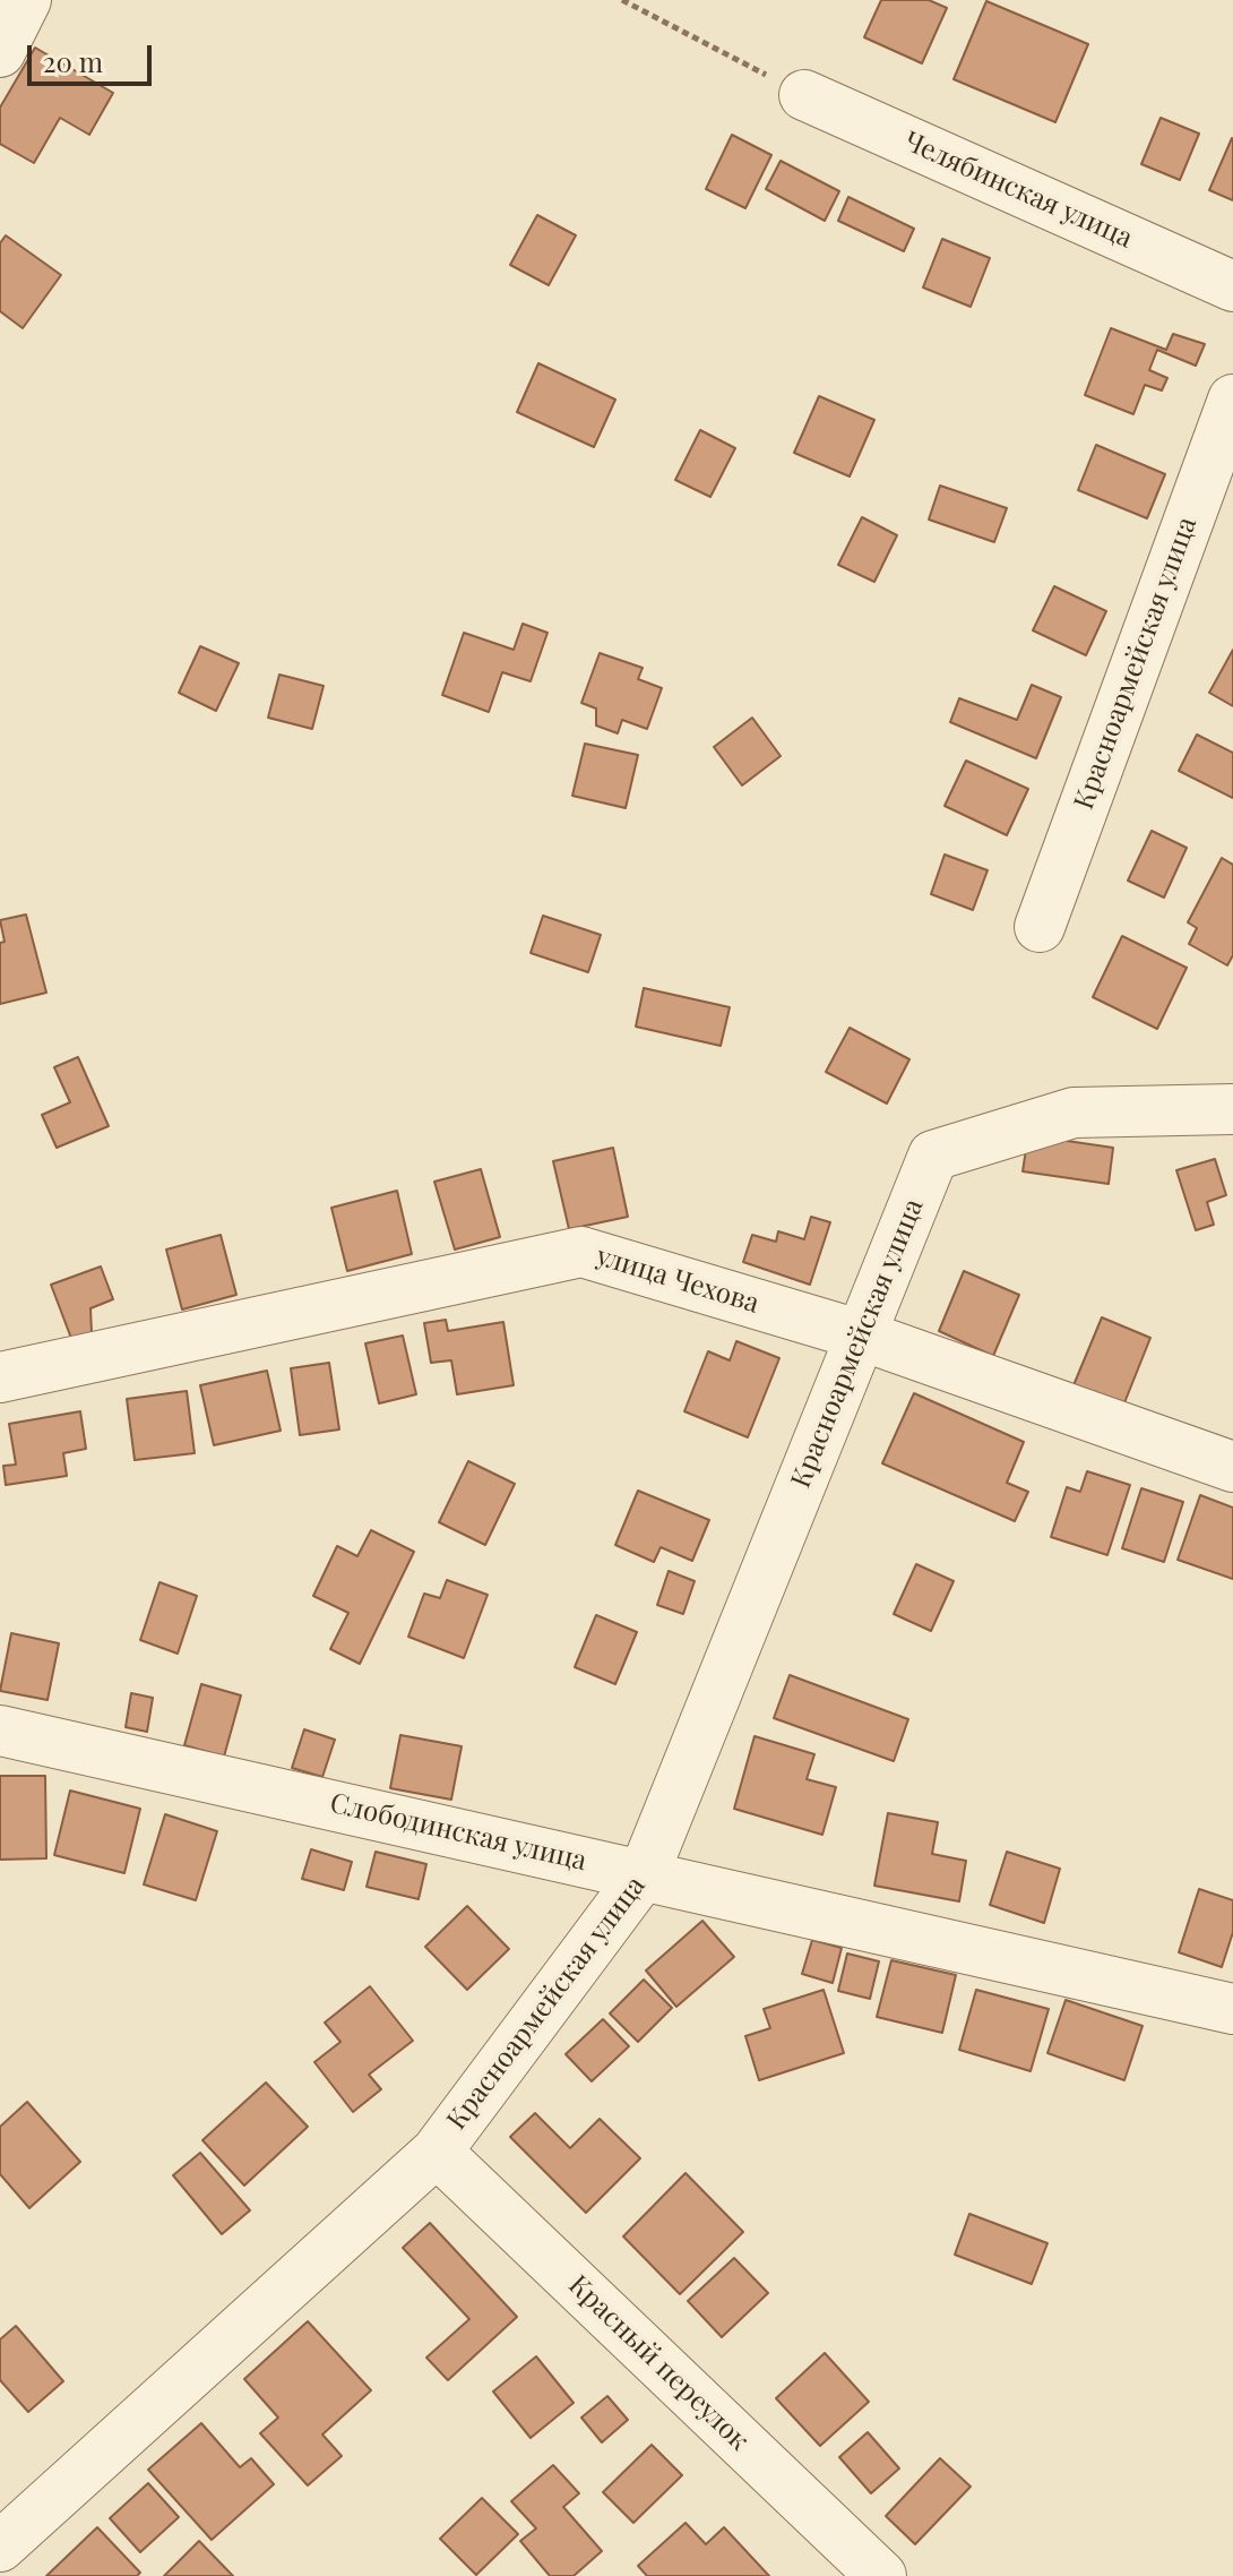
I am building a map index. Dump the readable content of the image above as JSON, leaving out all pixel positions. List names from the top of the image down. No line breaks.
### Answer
{"streets":{"street":["Челябинская улица","Красноармейская улица","улица Чехова","Слободинская улица","Красный переулок"]},"crossings":[["Красноармейская улица","улица Чехова"],["Красноармейская улица","Слободинская улица"],["Красноармейская улица","Красный переулок"]],"scale_bar":"20 m"}
